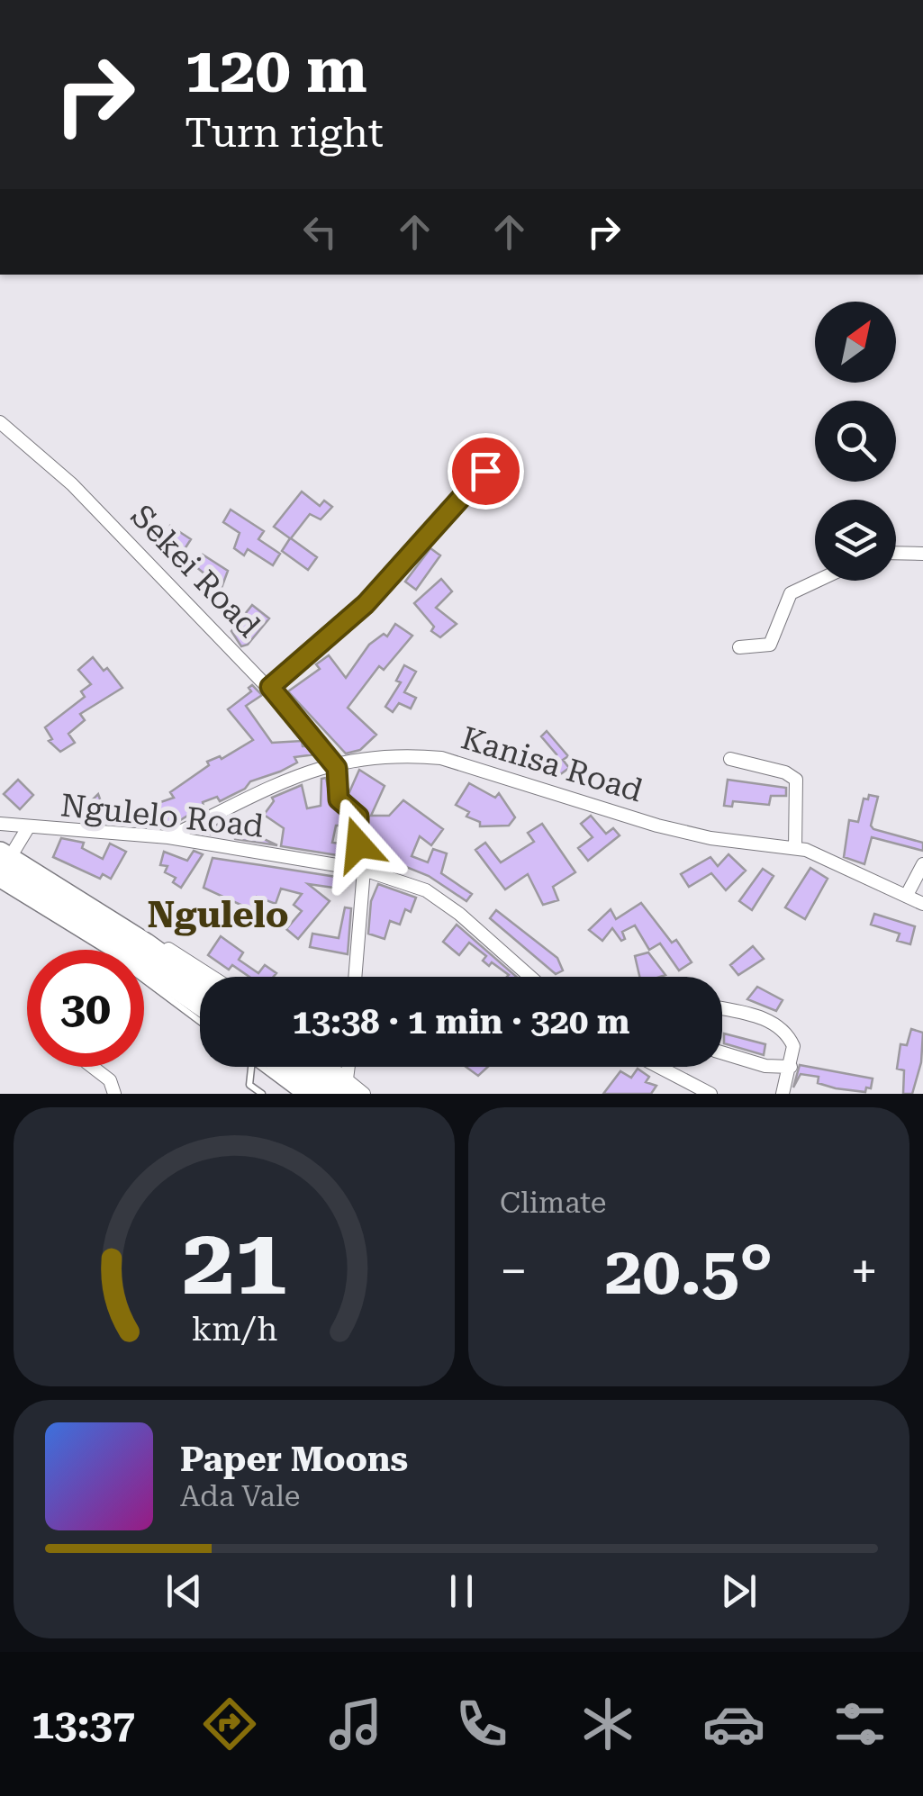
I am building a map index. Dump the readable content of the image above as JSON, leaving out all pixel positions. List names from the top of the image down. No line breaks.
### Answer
{"streets":{"street":["Sekei Road","Kanisa Road","Ngulelo Road"]},"crossings":[["Sekei Road","Kanisa Road"],["Sekei Road","Ngulelo Road"],["Kanisa Road","Ngulelo Road"]],"districts":["Ngulelo"],"north":"top right","page":{"turn":["120 m","Turn right"],"limit":"30","trip":"13:38 · 1 min · 320 m","tile":"Climate","heat":["−","20.5°","+"],"song":["Paper Moons","Ada Vale"],"tabs":"13:37","gauge":["21","km/h"]}}
